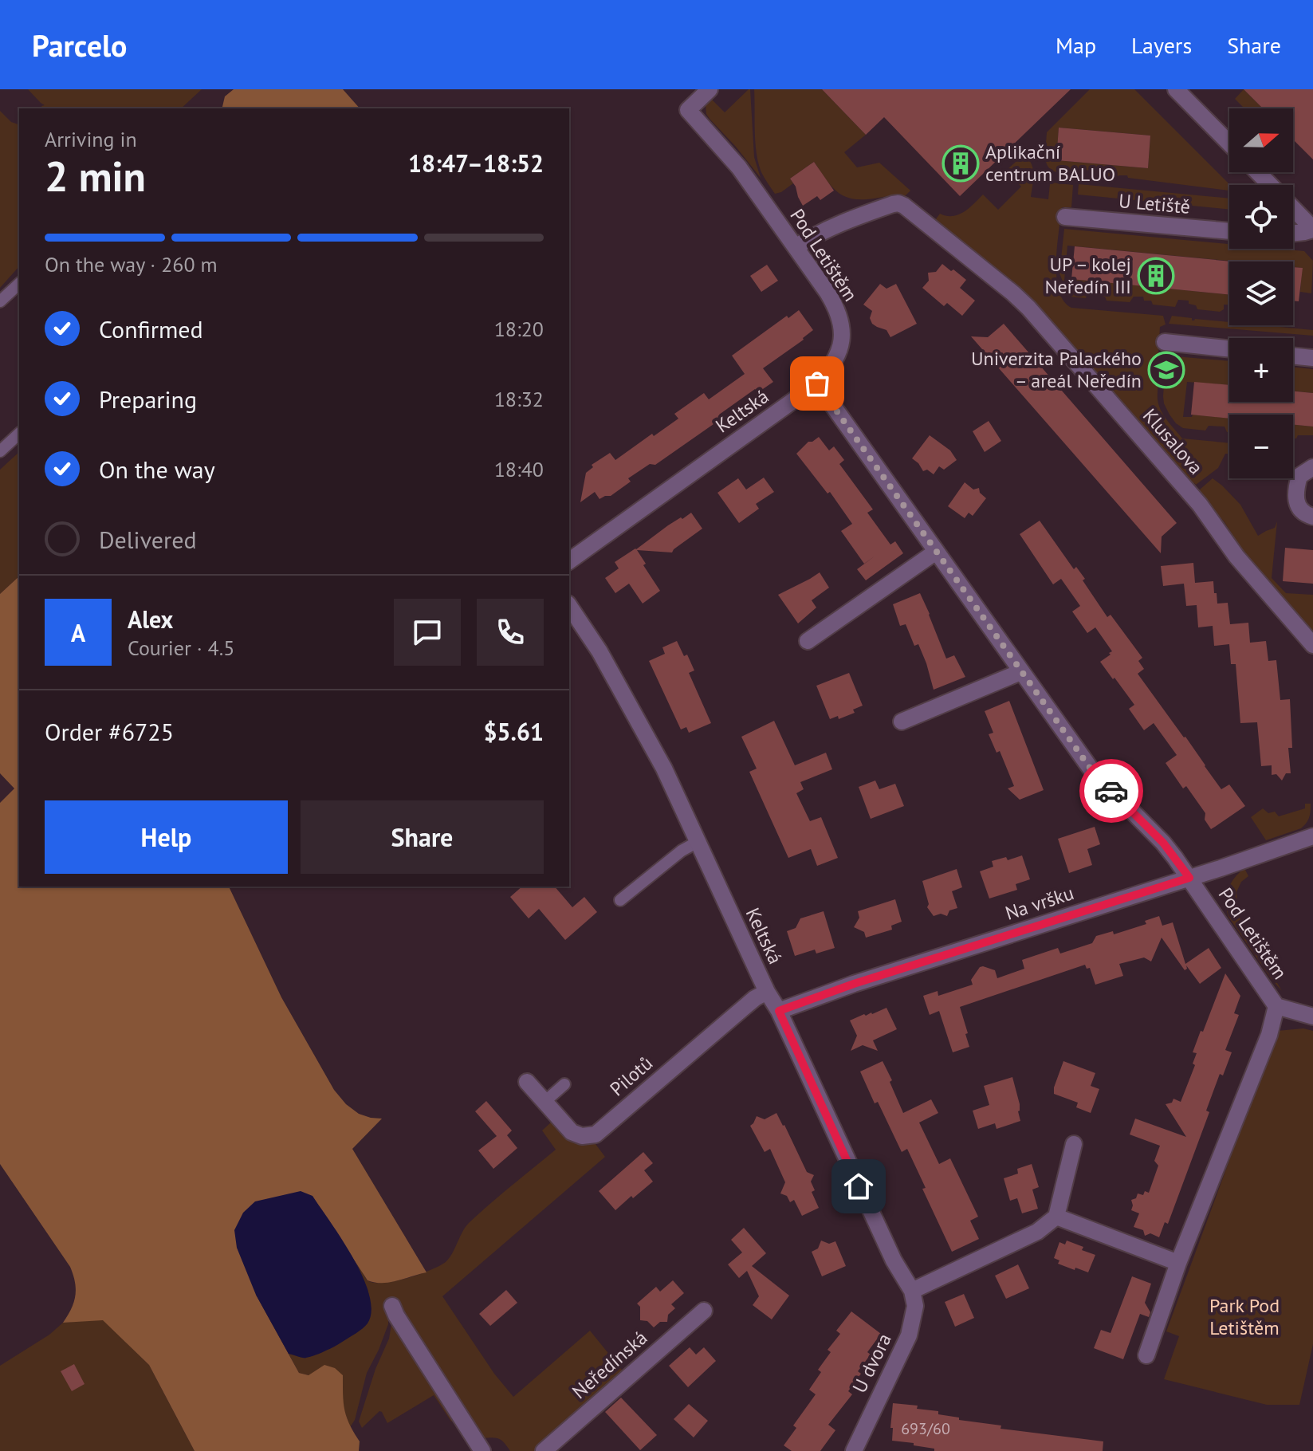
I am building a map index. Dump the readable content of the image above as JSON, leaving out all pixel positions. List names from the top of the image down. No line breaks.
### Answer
{"streets":{"street":["U Letiště","Pod Letištěm","Keltská","Klusalova","Na vršku","Pilotů","U dvora","Neředínská"]},"crossings":[["Pod Letištěm","Keltská"],["Pod Letištěm","Klusalova"],["Pod Letištěm","Na vršku"],["Keltská","Na vršku"],["Keltská","Pilotů"],["Keltská","U dvora"]],"parks":["Park Pod Letištěm"],"places":{"building":["Aplikační centrum BALUO","UP – kolej Neředín III"],"school or university":["Univerzita Palackého – areál Neředín"]},"house_numbers":["693/60"],"north":"right","page":{"header":"Parcelo","nav":["Map","Layers","Share"],"map_buttons":["+","−"],"heading":["2 min","Arriving in","18:47–18:52"],"panel":["Alex","Courier · 4.5","Order #6725","$5.61"],"bar":"On the way · 260 m","list":[["Confirmed","18:20"],["Preparing","18:32"],["On the way","18:40"],"Delivered"],"round":"A","buttons":["Help","Share"]}}
